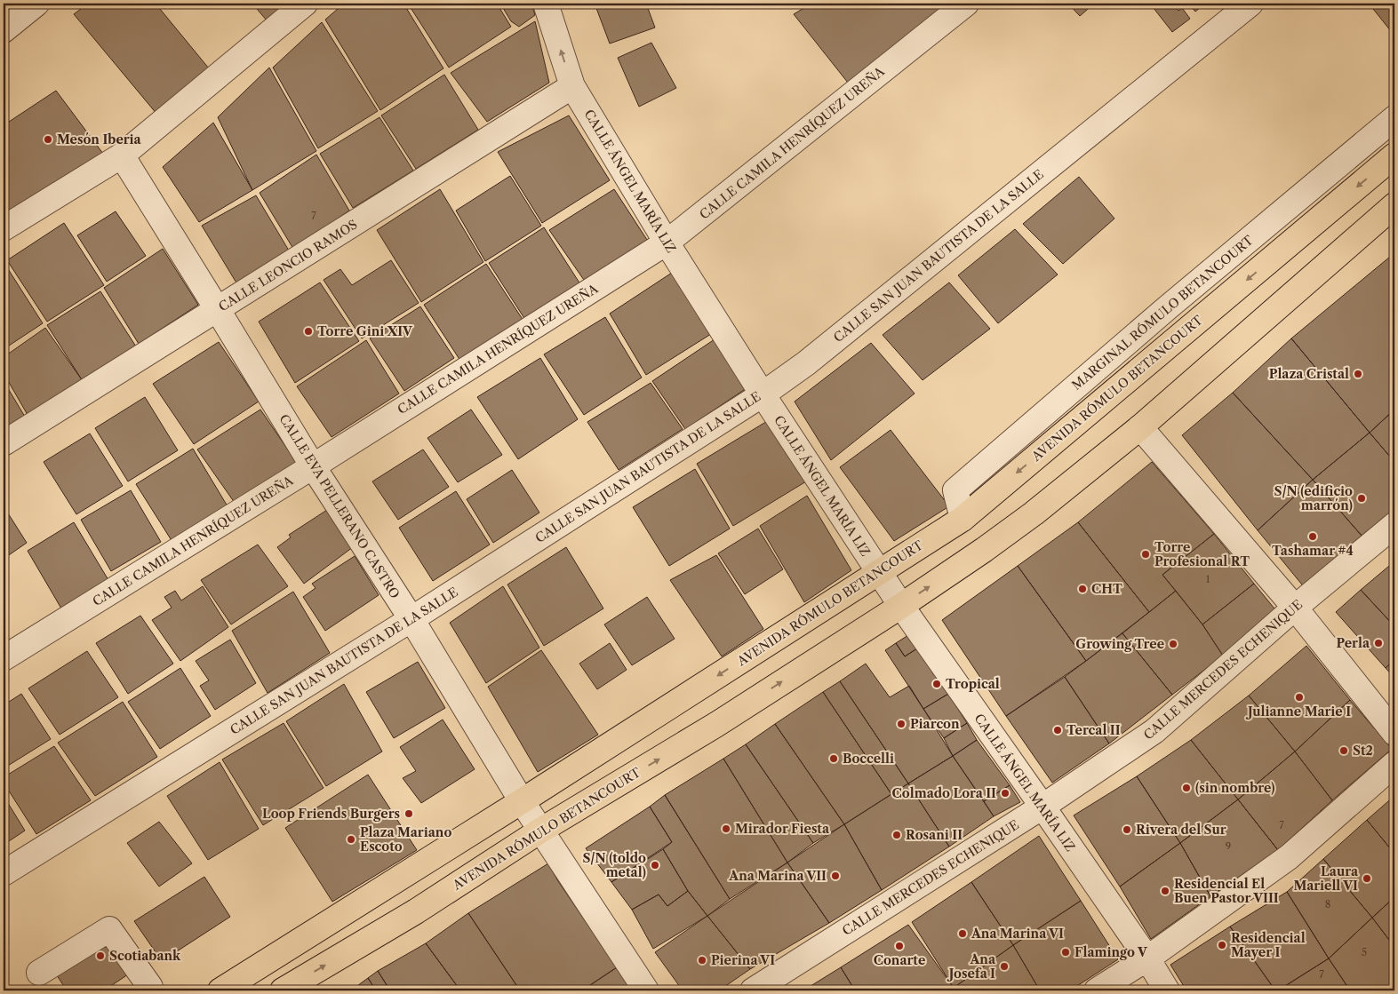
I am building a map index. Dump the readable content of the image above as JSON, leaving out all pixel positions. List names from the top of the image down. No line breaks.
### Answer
{"streets":{"main road":["AVENIDA RÓMULO BETANCOURT"],"street":["CALLE CAMILA HENRÍQUEZ UREÑA","CALLE ÁNGEL MARÍA LIZ","CALLE SAN JUAN BAUTISTA DE LA SALLE","CALLE LEONCIO RAMOS","MARGINAL RÓMULO BETANCOURT","CALLE EVA PELLERANO CASTRO","CALLE MERCEDES ECHENIQUE"]},"crossings":[["CALLE CAMILA HENRÍQUEZ UREÑA","CALLE ÁNGEL MARÍA LIZ"],["CALLE CAMILA HENRÍQUEZ UREÑA","CALLE EVA PELLERANO CASTRO"],["CALLE ÁNGEL MARÍA LIZ","CALLE SAN JUAN BAUTISTA DE LA SALLE"],["CALLE ÁNGEL MARÍA LIZ","CALLE LEONCIO RAMOS"],["CALLE ÁNGEL MARÍA LIZ","AVENIDA RÓMULO BETANCOURT"],["CALLE ÁNGEL MARÍA LIZ","CALLE MERCEDES ECHENIQUE"],["CALLE SAN JUAN BAUTISTA DE LA SALLE","CALLE EVA PELLERANO CASTRO"],["CALLE LEONCIO RAMOS","CALLE EVA PELLERANO CASTRO"],["MARGINAL RÓMULO BETANCOURT","AVENIDA RÓMULO BETANCOURT"],["AVENIDA RÓMULO BETANCOURT","CALLE EVA PELLERANO CASTRO"]],"places":["Mesón Iberia","Torre Gini XIV","Plaza Cristal","S/N (edificio marrón)","Tashamar #4","Torre Profesional RT","CHT","Perla","Growing Tree","Tropical","Julianne Marie I","Piarcon","Tercal II","St2","Boccelli","(sin nombre)","Colmado Lora II","Loop Friends Burgers","Mirador Fiesta","Rivera del Sur","Rosani II","Plaza Mariano Escoto","S/N (toldo metal)","Ana Marina VII","Laura Mariell VI","Residencial El Buen Pastor VIII","Ana Marina VI","Residencial Mayer I","Conarte","Flamingo V","Scotiabank","Pierina VI","Ana Josefa I"],"house_numbers":["7","1","7","9","8","5","7"]}
